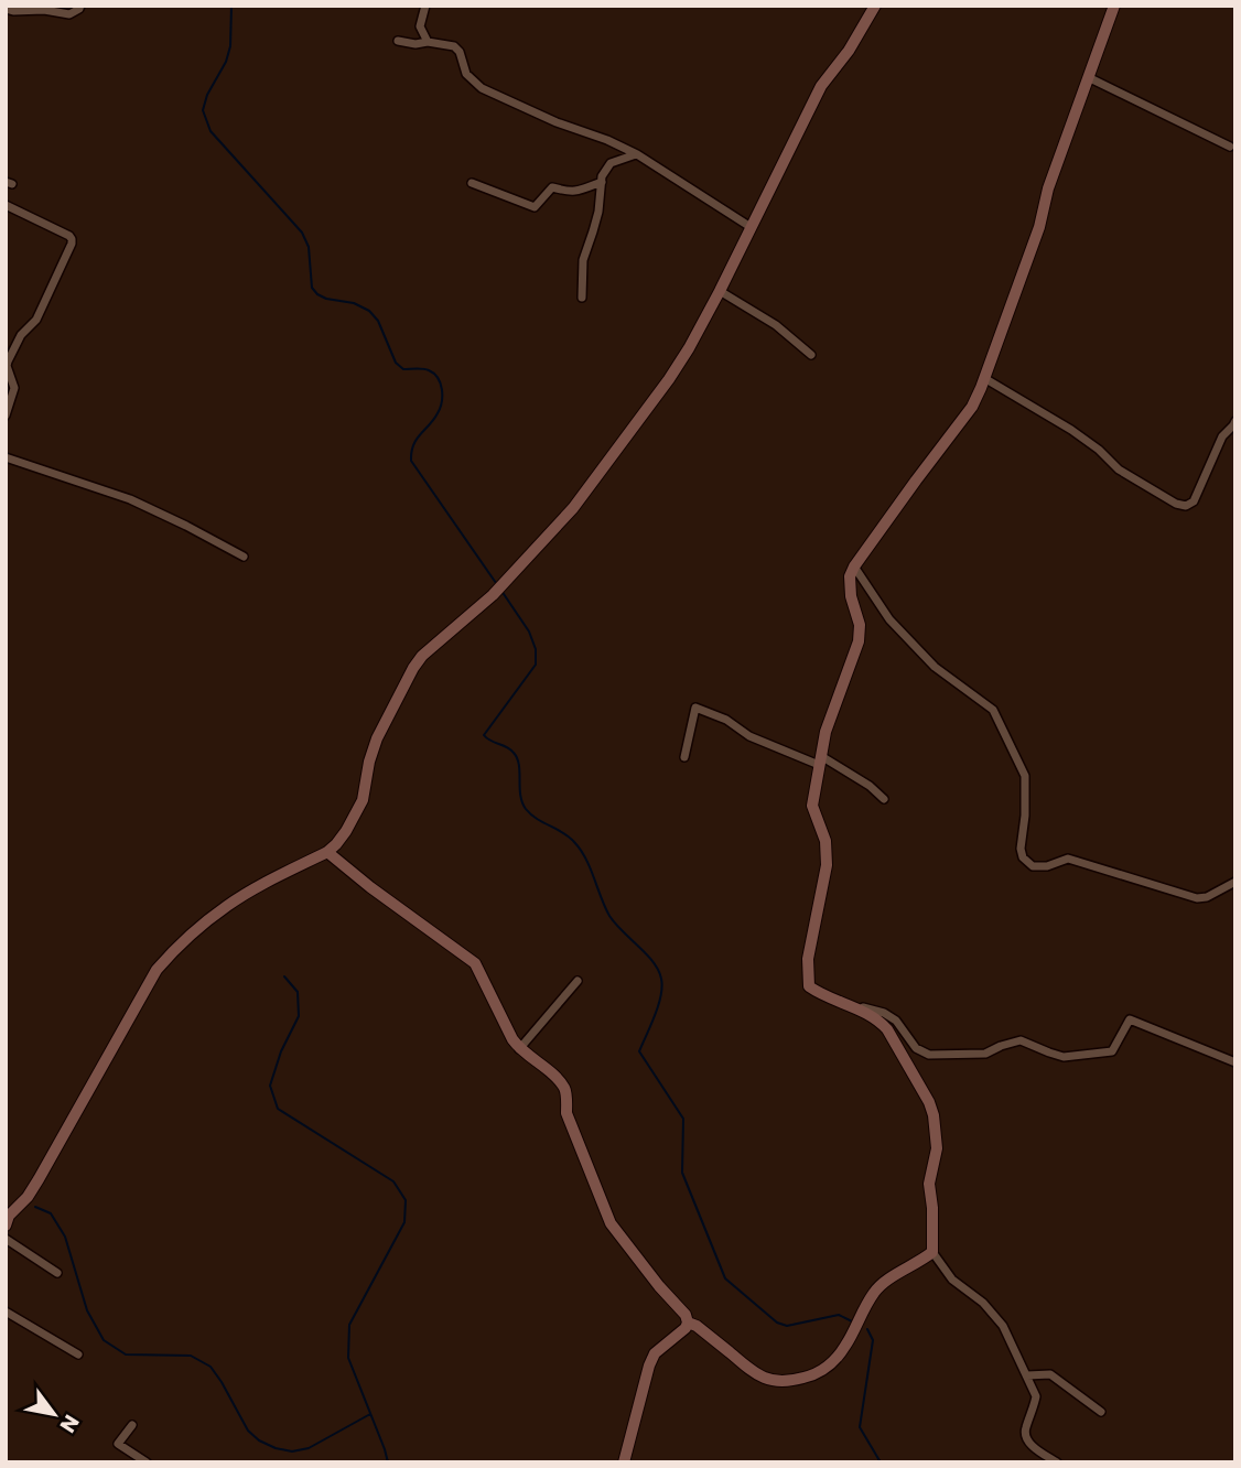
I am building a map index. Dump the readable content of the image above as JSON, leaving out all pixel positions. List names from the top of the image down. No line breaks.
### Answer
{"north":"bottom right"}
